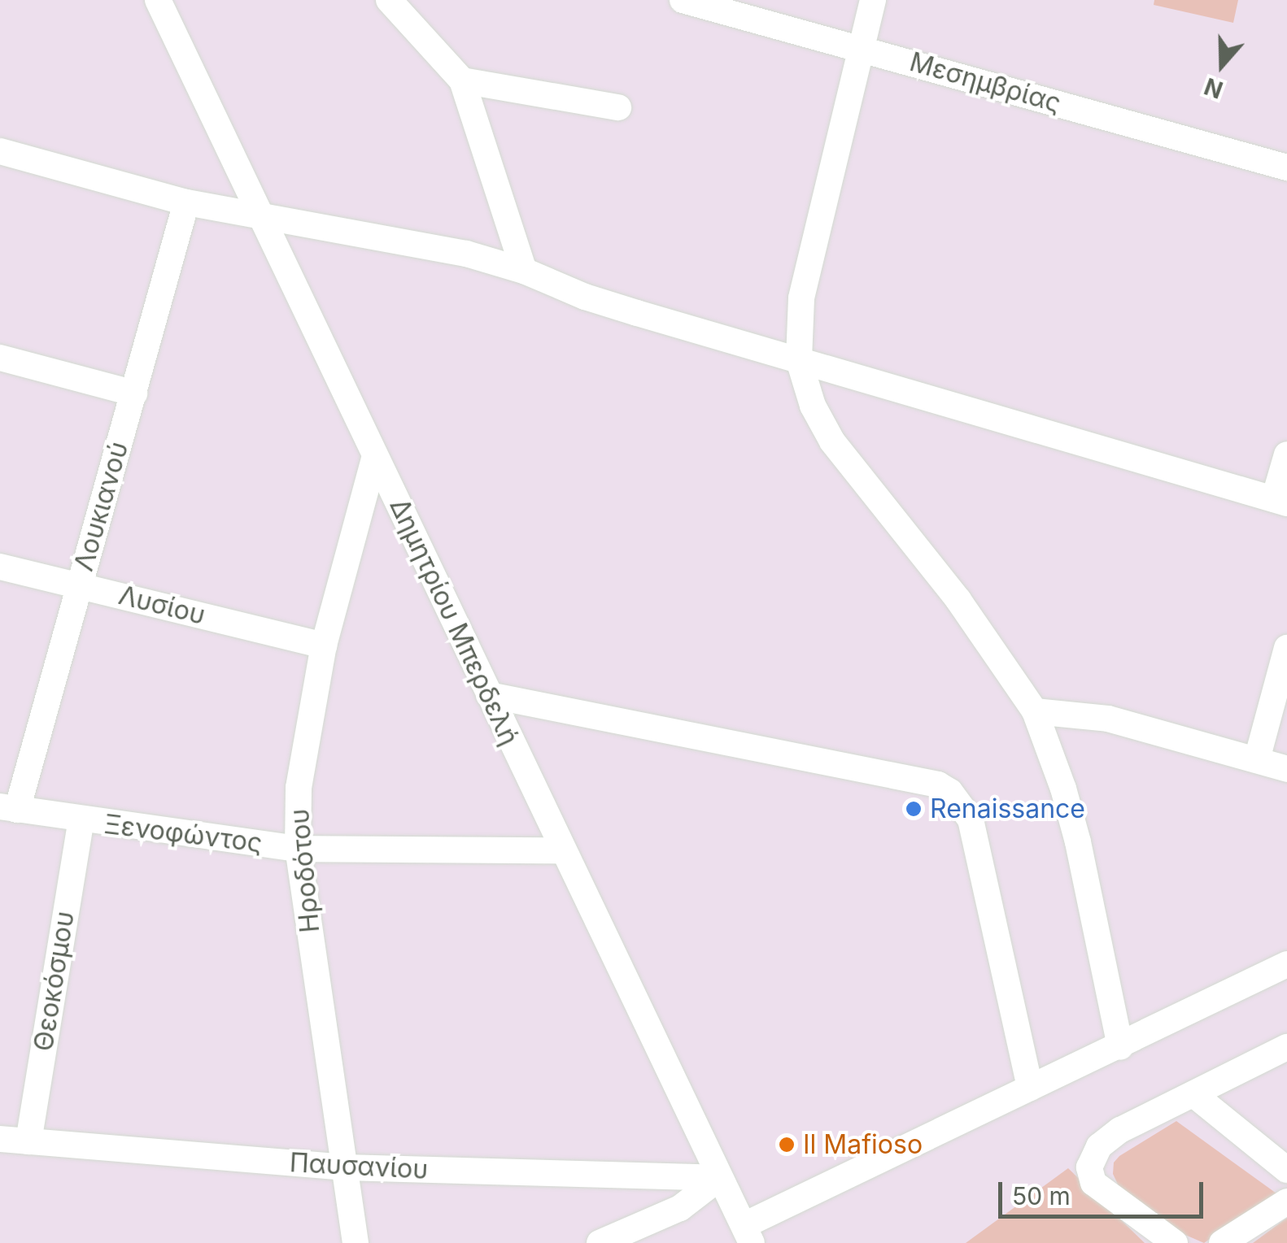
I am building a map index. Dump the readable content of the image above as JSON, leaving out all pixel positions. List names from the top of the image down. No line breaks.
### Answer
{"streets":{"street":["Μεσημβρίας","Λουκιανού","Λυσίου","Δημητρίου Μπερδελή","Ξενοφώντος","Ηροδότου","Θεοκόσμου","Παυσανίου"]},"crossings":[["Λουκιανού","Λυσίου"],["Λουκιανού","Ξενοφώντος"],["Λυσίου","Ηροδότου"],["Δημητρίου Μπερδελή","Ξενοφώντος"],["Δημητρίου Μπερδελή","Ηροδότου"],["Δημητρίου Μπερδελή","Παυσανίου"],["Ξενοφώντος","Ηροδότου"],["Ξενοφώντος","Θεοκόσμου"],["Ηροδότου","Παυσανίου"],["Θεοκόσμου","Παυσανίου"]],"places":["Renaissance","Il Mafioso"],"scale_bar":"50 m","north":"bottom"}
